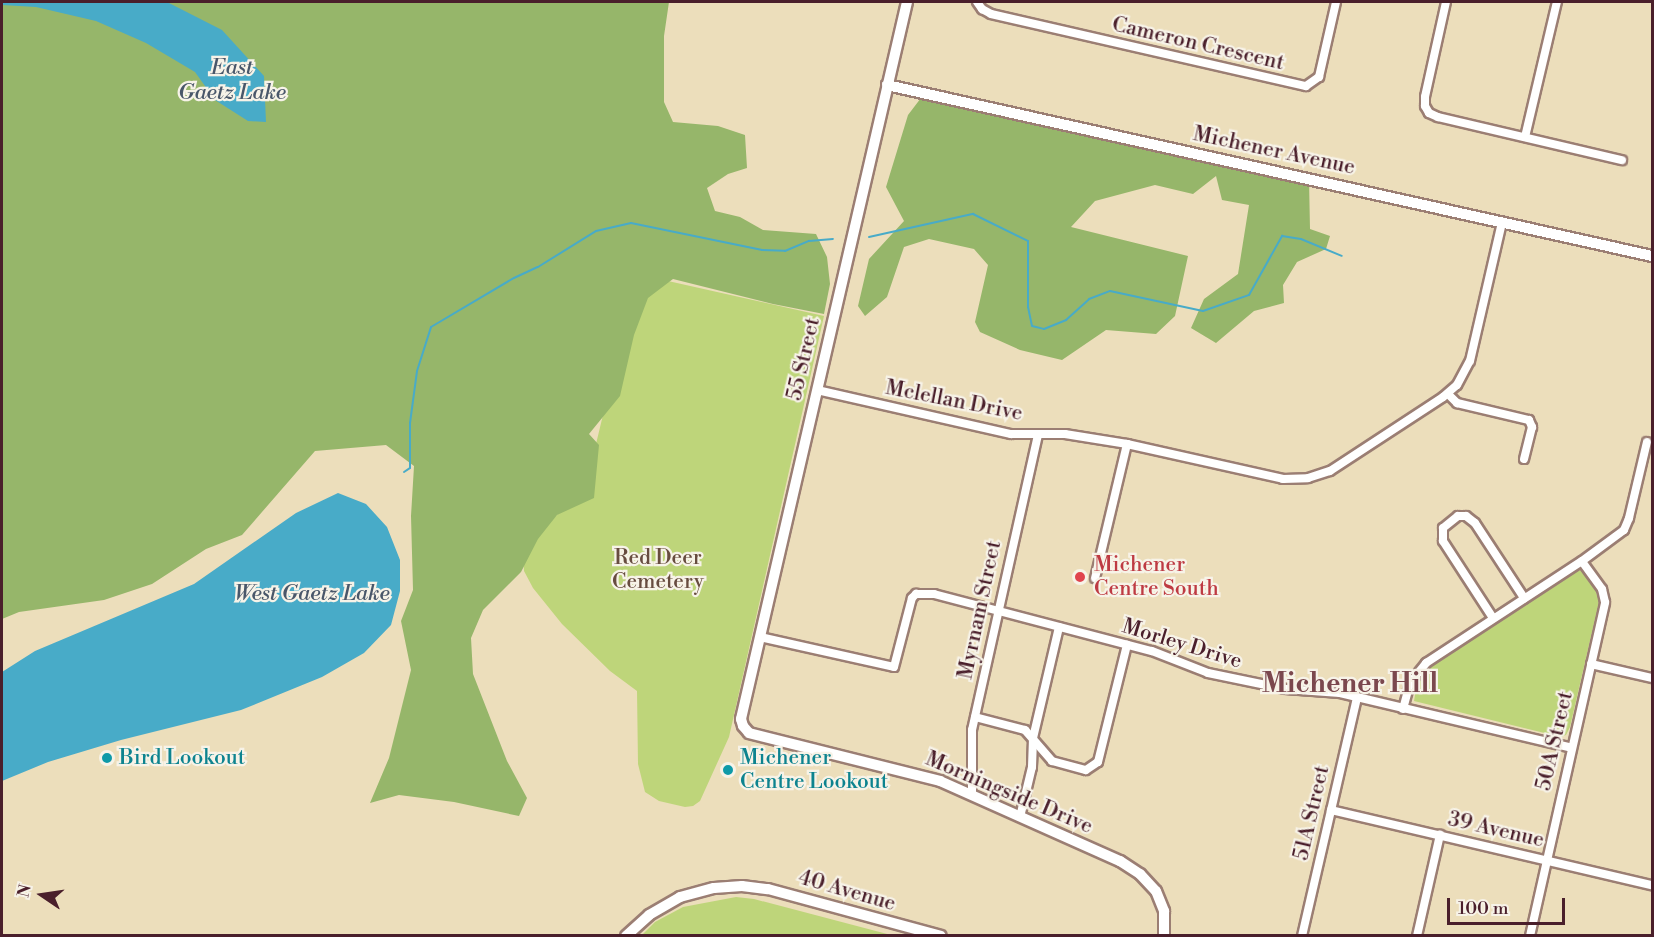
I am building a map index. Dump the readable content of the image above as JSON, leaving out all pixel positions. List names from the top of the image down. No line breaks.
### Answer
{"streets":{"street":["Cameron Crescent","Michener Avenue","55 Street","Mclellan Drive","Myrnam Street","Morley Drive","50A Street","Morningside Drive","51A Street","39 Avenue","40 Avenue"]},"crossings":[["Michener Avenue","55 Street"],["55 Street","Mclellan Drive"],["55 Street","Morley Drive"],["55 Street","Morningside Drive"],["Mclellan Drive","Myrnam Street"],["Myrnam Street","Morley Drive"],["Myrnam Street","Morningside Drive"],["Morley Drive","50A Street"],["Morley Drive","51A Street"],["50A Street","39 Avenue"],["51A Street","39 Avenue"]],"districts":["Michener Hill"],"water":["East Gaetz Lake","West Gaetz Lake"],"parks":["Red Deer Cemetery"],"places":["Michener Centre South","Bird Lookout","Michener Centre Lookout"],"scale_bar":"100 m","north":"left"}
